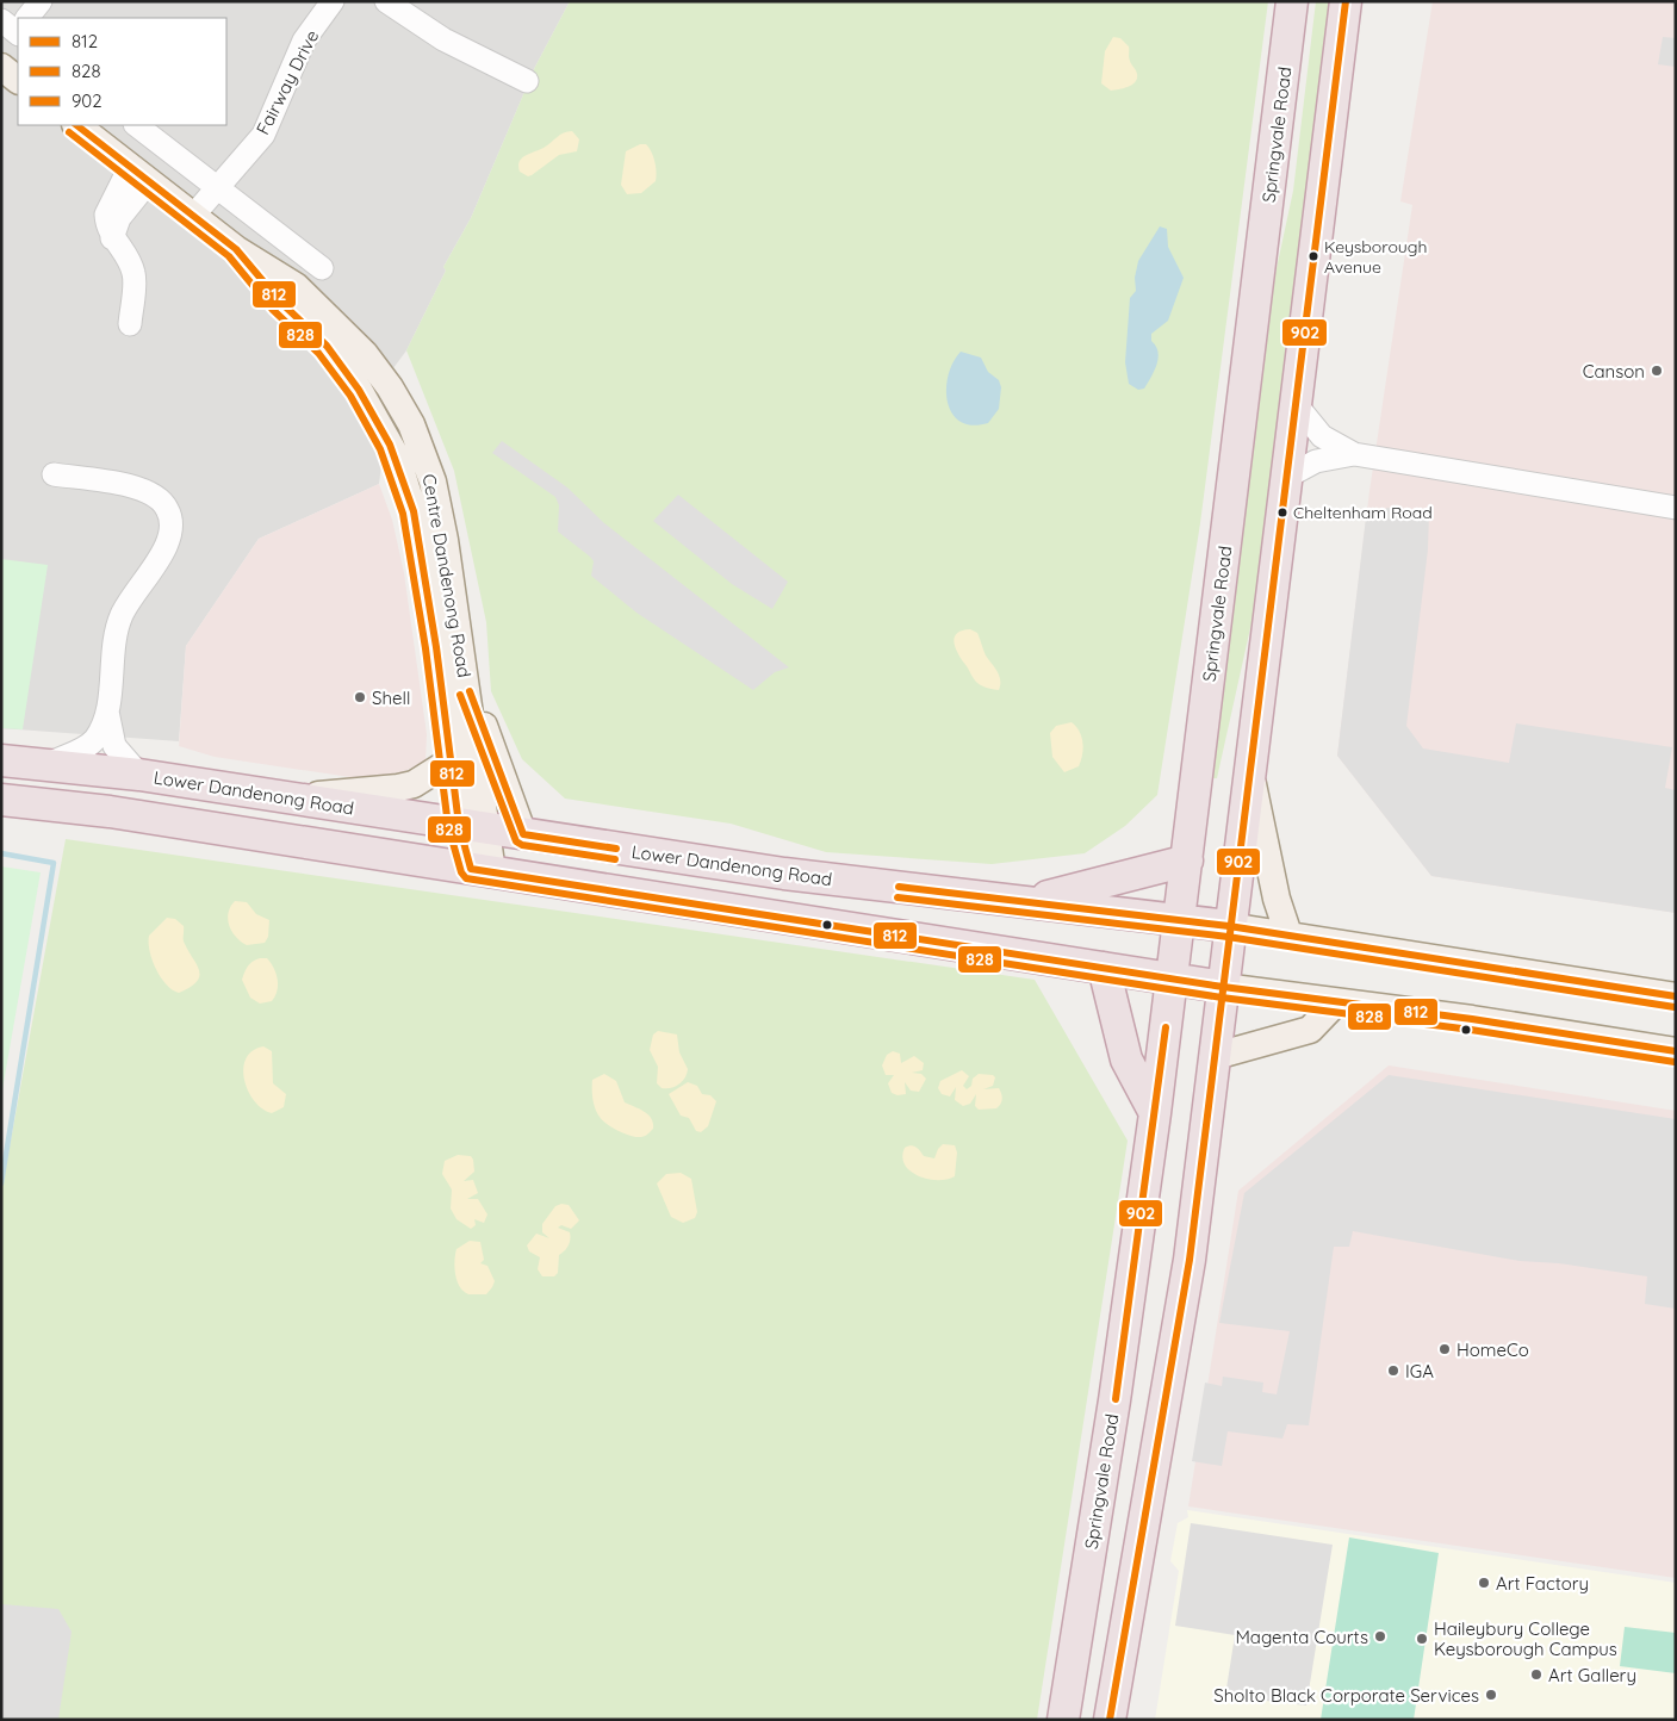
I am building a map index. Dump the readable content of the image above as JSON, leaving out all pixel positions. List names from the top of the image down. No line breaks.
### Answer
{"streets":{"highway":["Springvale Road","Lower Dandenong Road"],"main road":["Centre Dandenong Road"],"street":["Fairway Drive"]},"crossings":[["Fairway Drive","Centre Dandenong Road"],["Springvale Road","Lower Dandenong Road"],["Centre Dandenong Road","Lower Dandenong Road"]],"places":["Keysborough Avenue","Canson","Cheltenham Road","Shell","HomeCo","IGA","Art Factory","Magenta Courts","Haileybury College Keysborough Campus","Art Gallery","Sholto Black Corporate Services"],"lines":["transit line 902","transit line 812","transit line 828"],"legend":["812","828","902"]}
